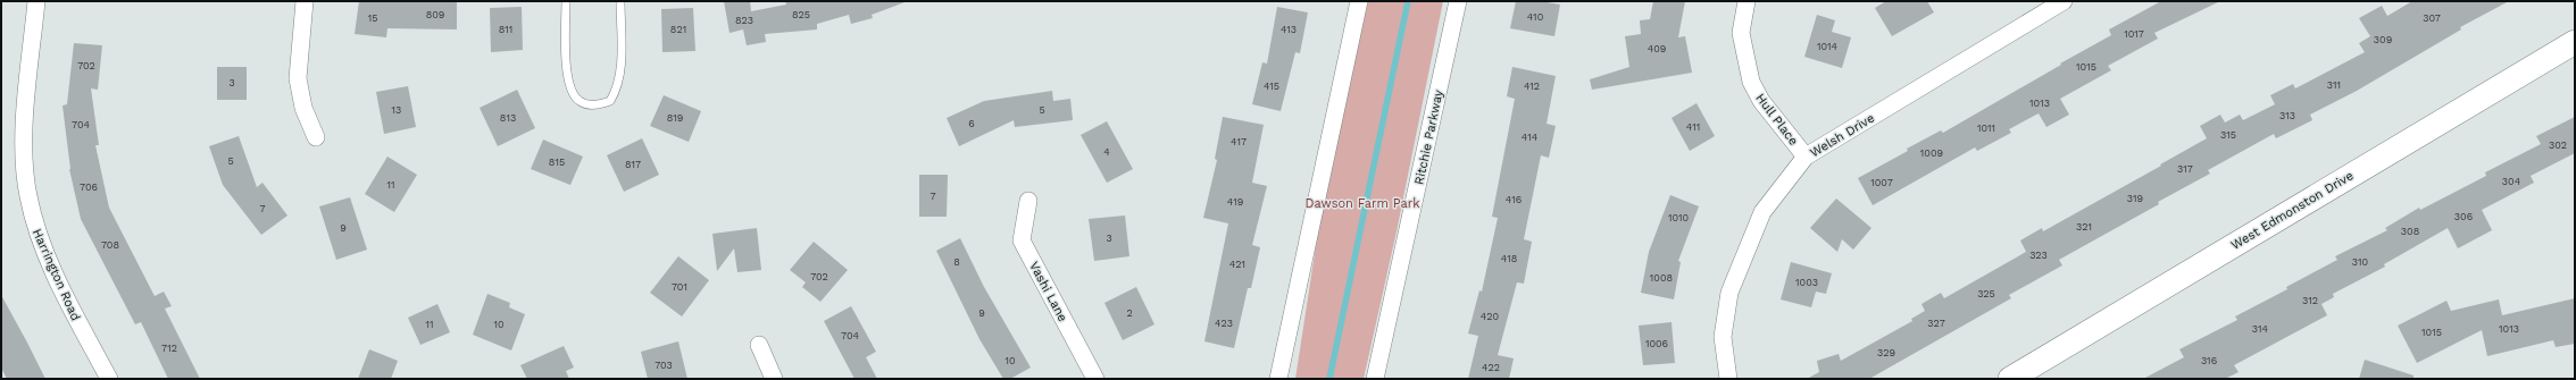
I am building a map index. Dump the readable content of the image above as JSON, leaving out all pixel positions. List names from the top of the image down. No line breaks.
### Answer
{"streets":{"street":["Hull Place","Welsh Drive","Ritchie Parkway","West Edmonston Drive","Harrington Road","Vashi Lane"]},"crossings":[["Hull Place","Welsh Drive"]],"parks":["Dawson Farm Park"],"house_numbers":["809","825","410","15","307","823","811","821","413","1017","309","1014","409","702","1015","3","311","415","412","1013","13","5","313","813","819","6","704","411","1011","315","414","417","302","4","1009","5","815","817","317","304","1007","11","706","7","319","416","419","7","306","1010","321","9","308","3","708","323","418","8","310","421","702","1008","1003","701","325","312","9","2","420","423","327","11","10","314","1013","1015","704","1006","712","329","10","316","703","422"]}
